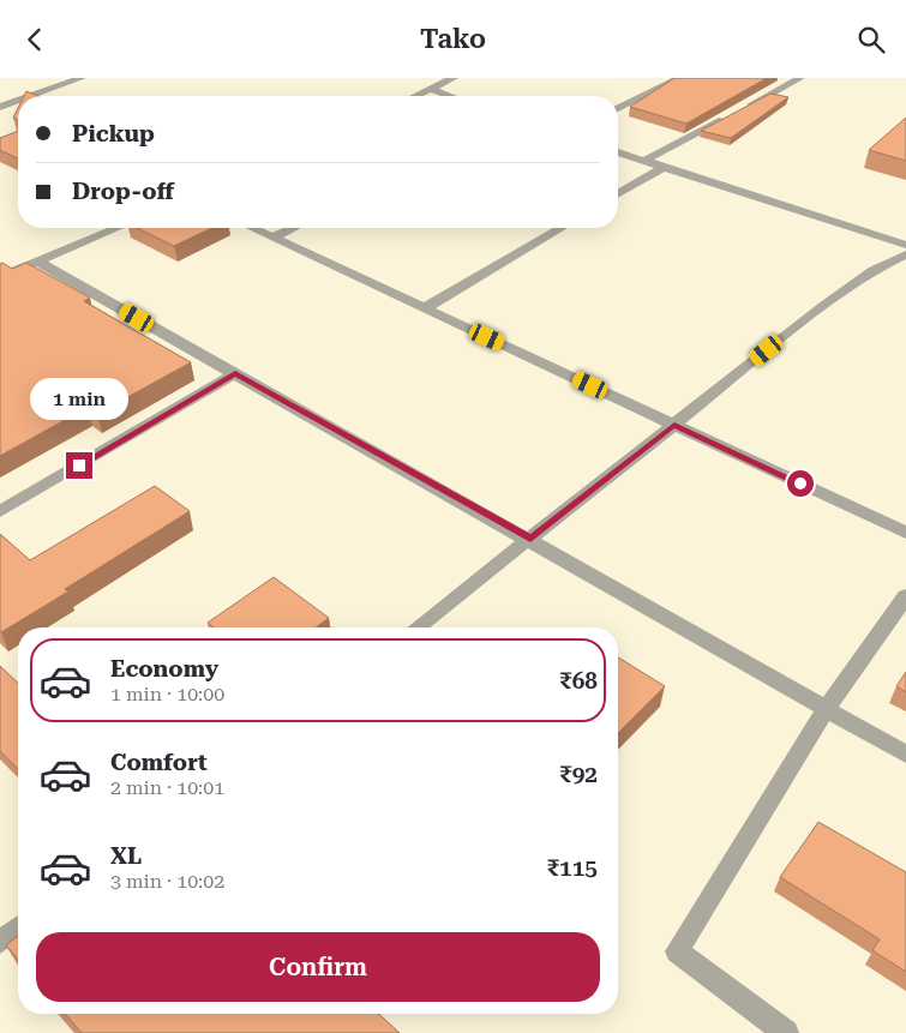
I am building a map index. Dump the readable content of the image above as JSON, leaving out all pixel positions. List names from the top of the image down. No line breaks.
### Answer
{"page":{"header":"Tako","banner":["Pickup","Drop-off"],"bubble":"1 min","list":[{"name":"Economy","note":"1 min · 10:00","value":"₹68"},{"name":"Comfort","note":"2 min · 10:01","value":"₹92"},{"name":"XL","note":"3 min · 10:02","value":"₹115"}],"buttons":"Confirm"}}
